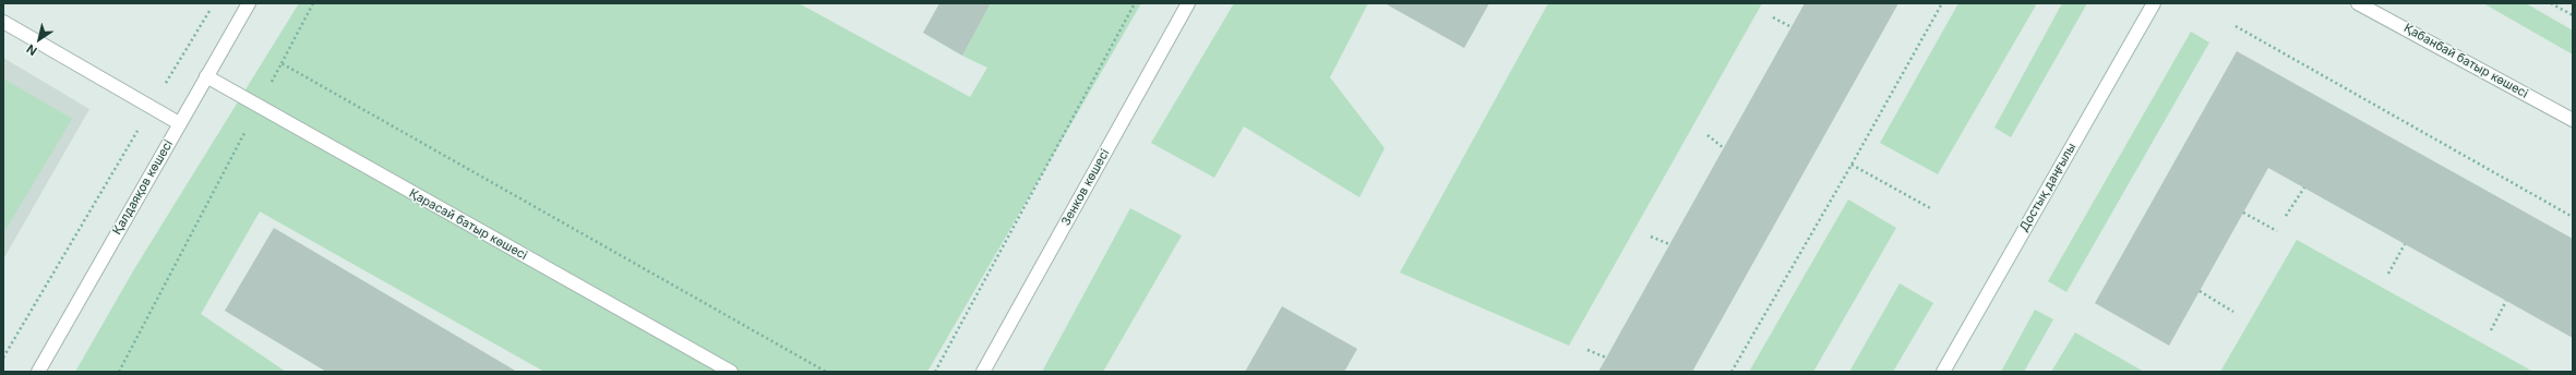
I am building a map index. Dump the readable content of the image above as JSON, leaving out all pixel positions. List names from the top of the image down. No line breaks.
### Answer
{"streets":{"street":["Қабанбай батыр көшесі","Қалдаяқов көшесі","Зенков көшесі","Достық даңғылы","Қарасай батыр көшесі"]},"crossings":[["Қалдаяқов көшесі","Қарасай батыр көшесі"]],"north":"bottom left"}
